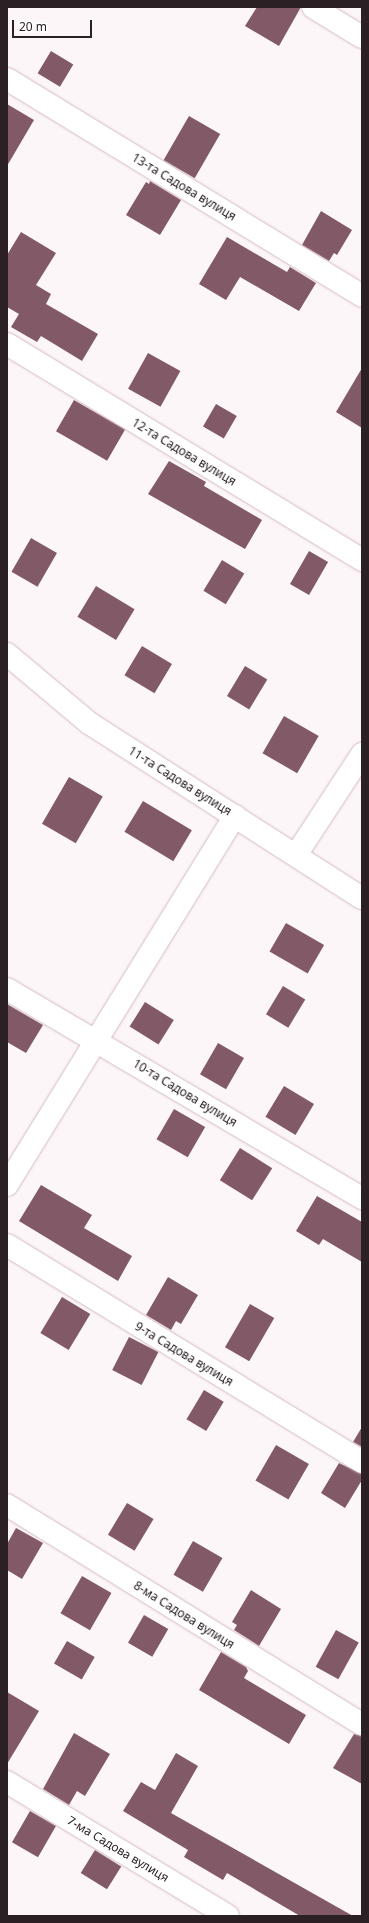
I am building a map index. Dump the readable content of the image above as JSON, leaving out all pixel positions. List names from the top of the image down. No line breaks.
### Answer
{"streets":{"street":["13-та Садова вулиця","12-та Садова вулиця","11-та Садова вулиця","10-та Садова вулиця","9-та Садова вулиця","8-ма Садова вулиця","7-ма Садова вулиця"]},"scale_bar":"20 m"}
